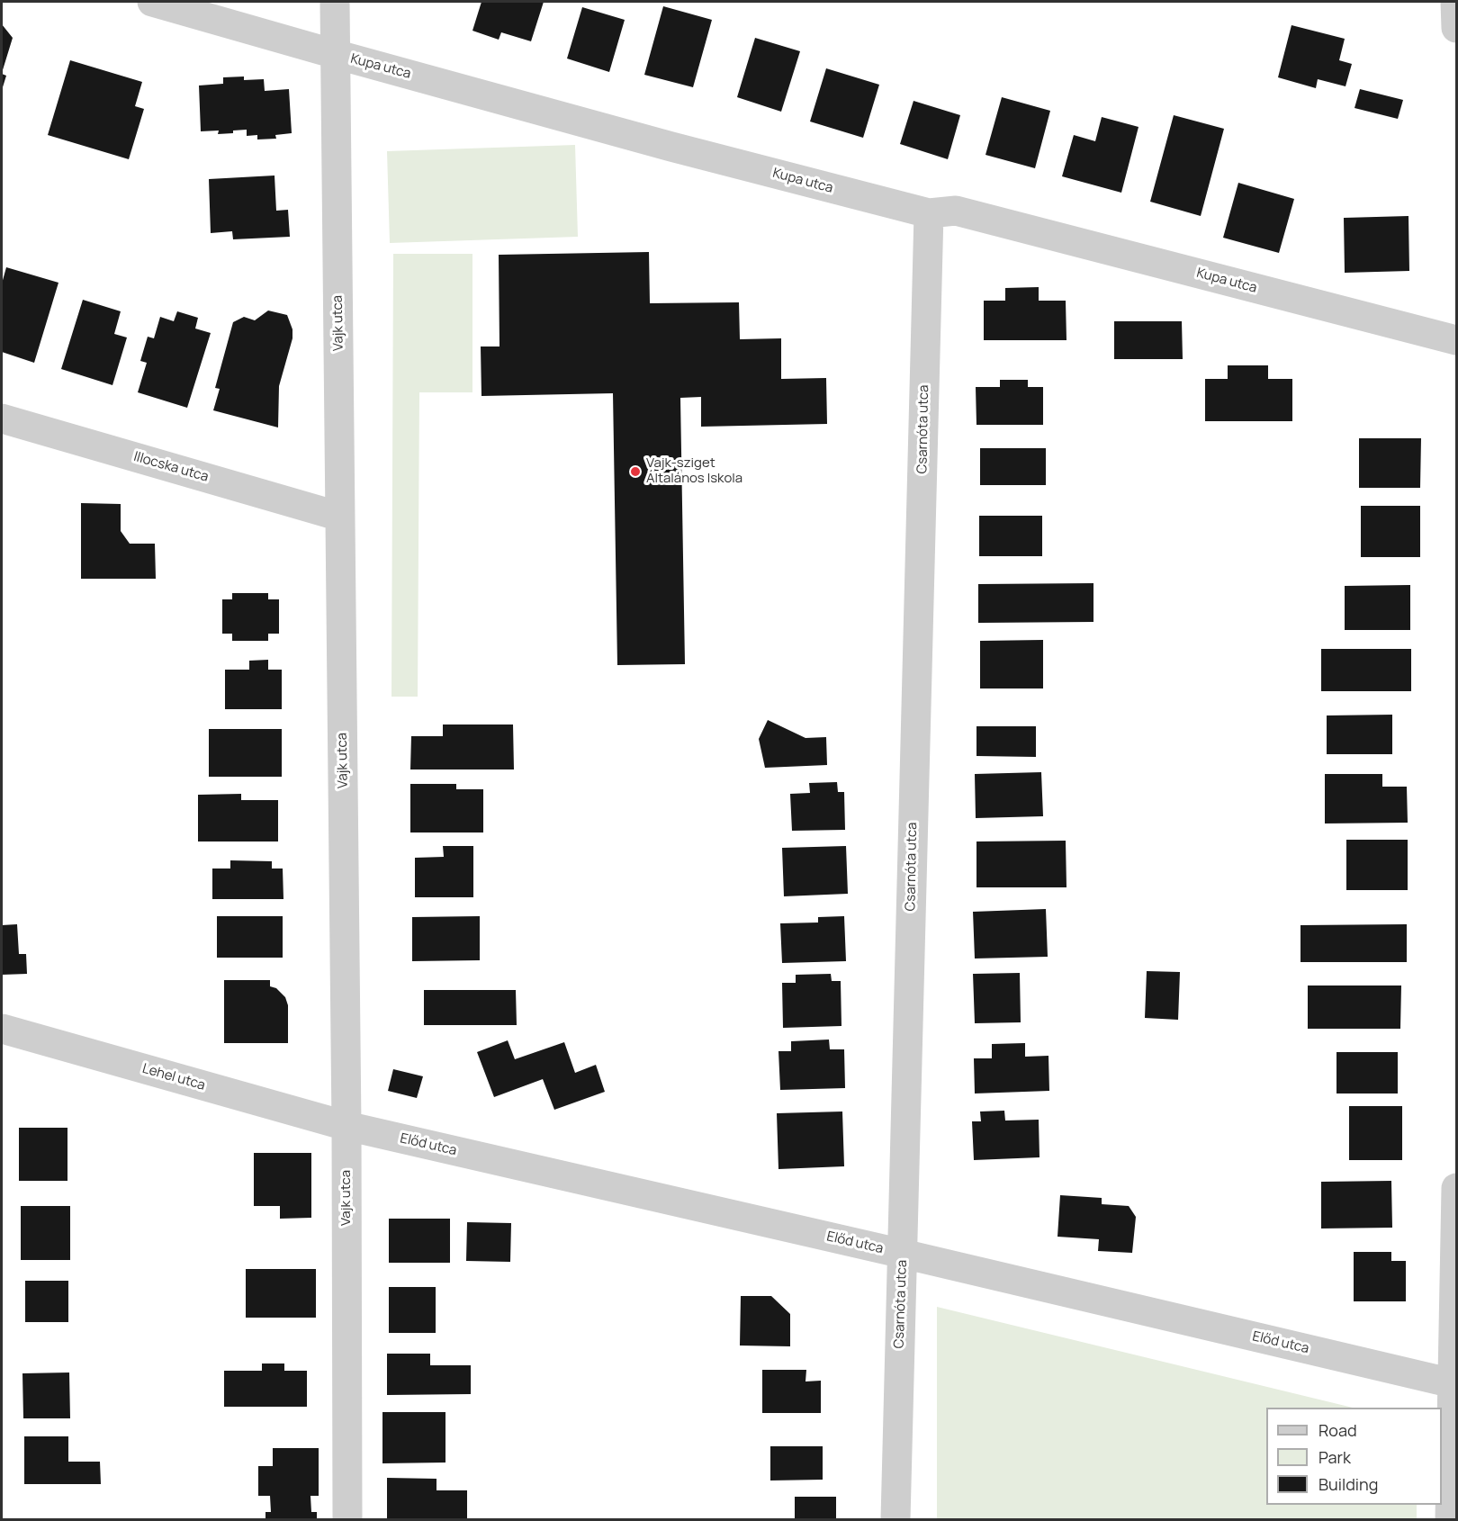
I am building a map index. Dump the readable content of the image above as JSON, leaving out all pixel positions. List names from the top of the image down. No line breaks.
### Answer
{"streets":{"street":["Kupa utca","Vajk utca","Csarnóta utca","Illocska utca","Lehel utca","Előd utca"]},"crossings":[["Kupa utca","Vajk utca"],["Kupa utca","Csarnóta utca"],["Vajk utca","Illocska utca"],["Vajk utca","Lehel utca"],["Vajk utca","Előd utca"],["Csarnóta utca","Előd utca"],["Lehel utca","Előd utca"]],"places":["Vajk-sziget Általános Iskola"],"legend":["Road","Park","Building"]}
